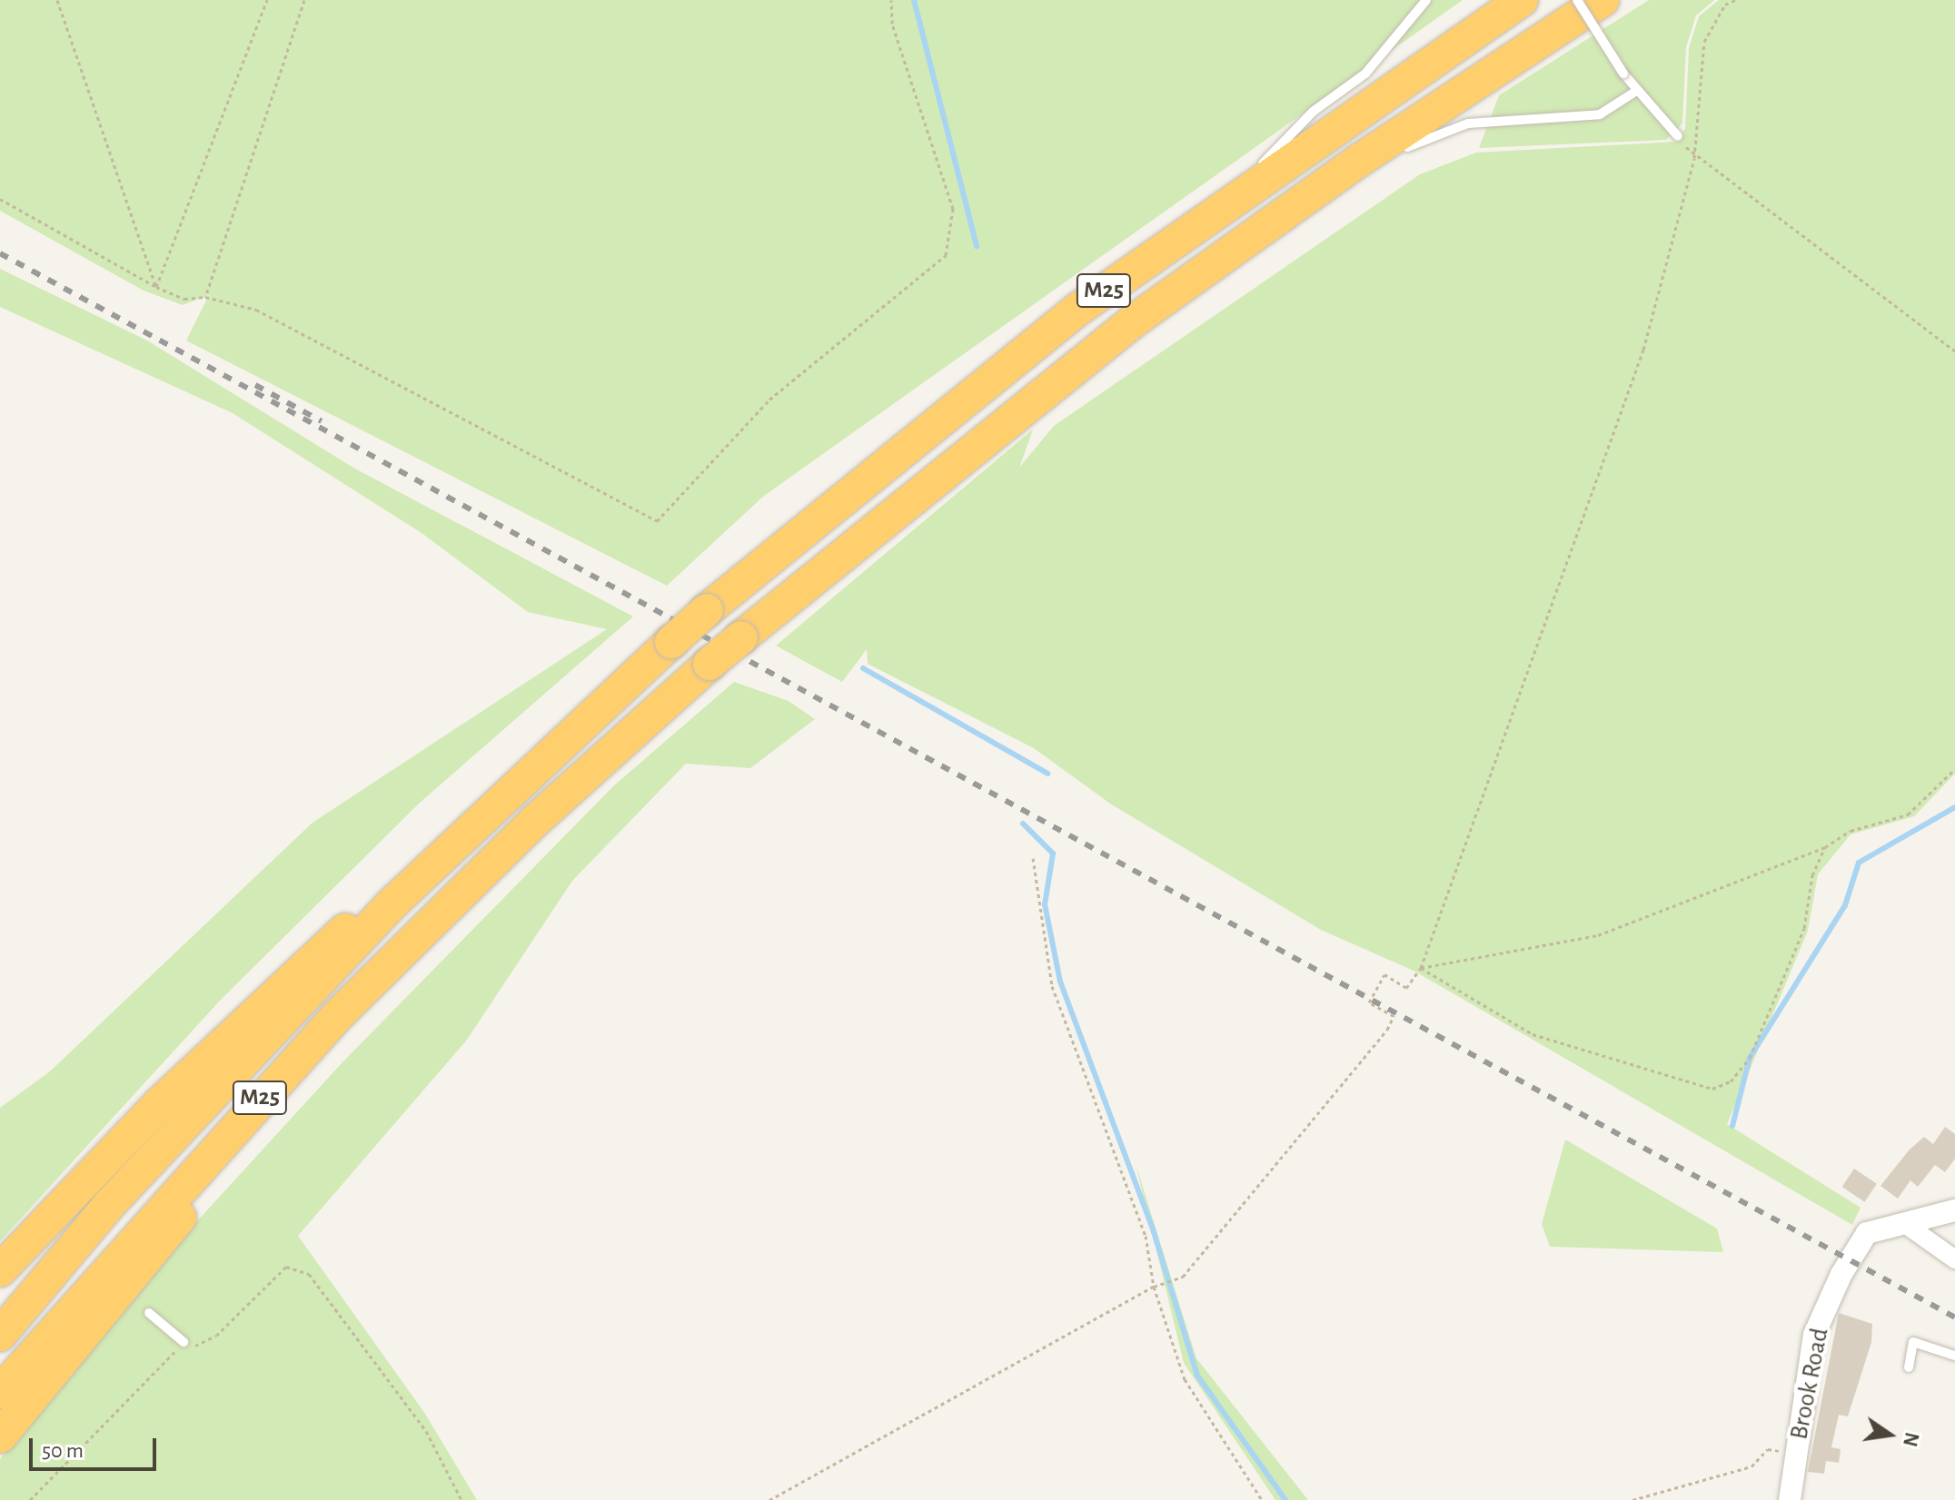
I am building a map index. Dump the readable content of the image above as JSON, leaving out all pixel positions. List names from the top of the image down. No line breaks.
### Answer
{"streets":{"highway":["M25"],"street":["Brook Road"]},"scale_bar":"50 m","north":"right"}
